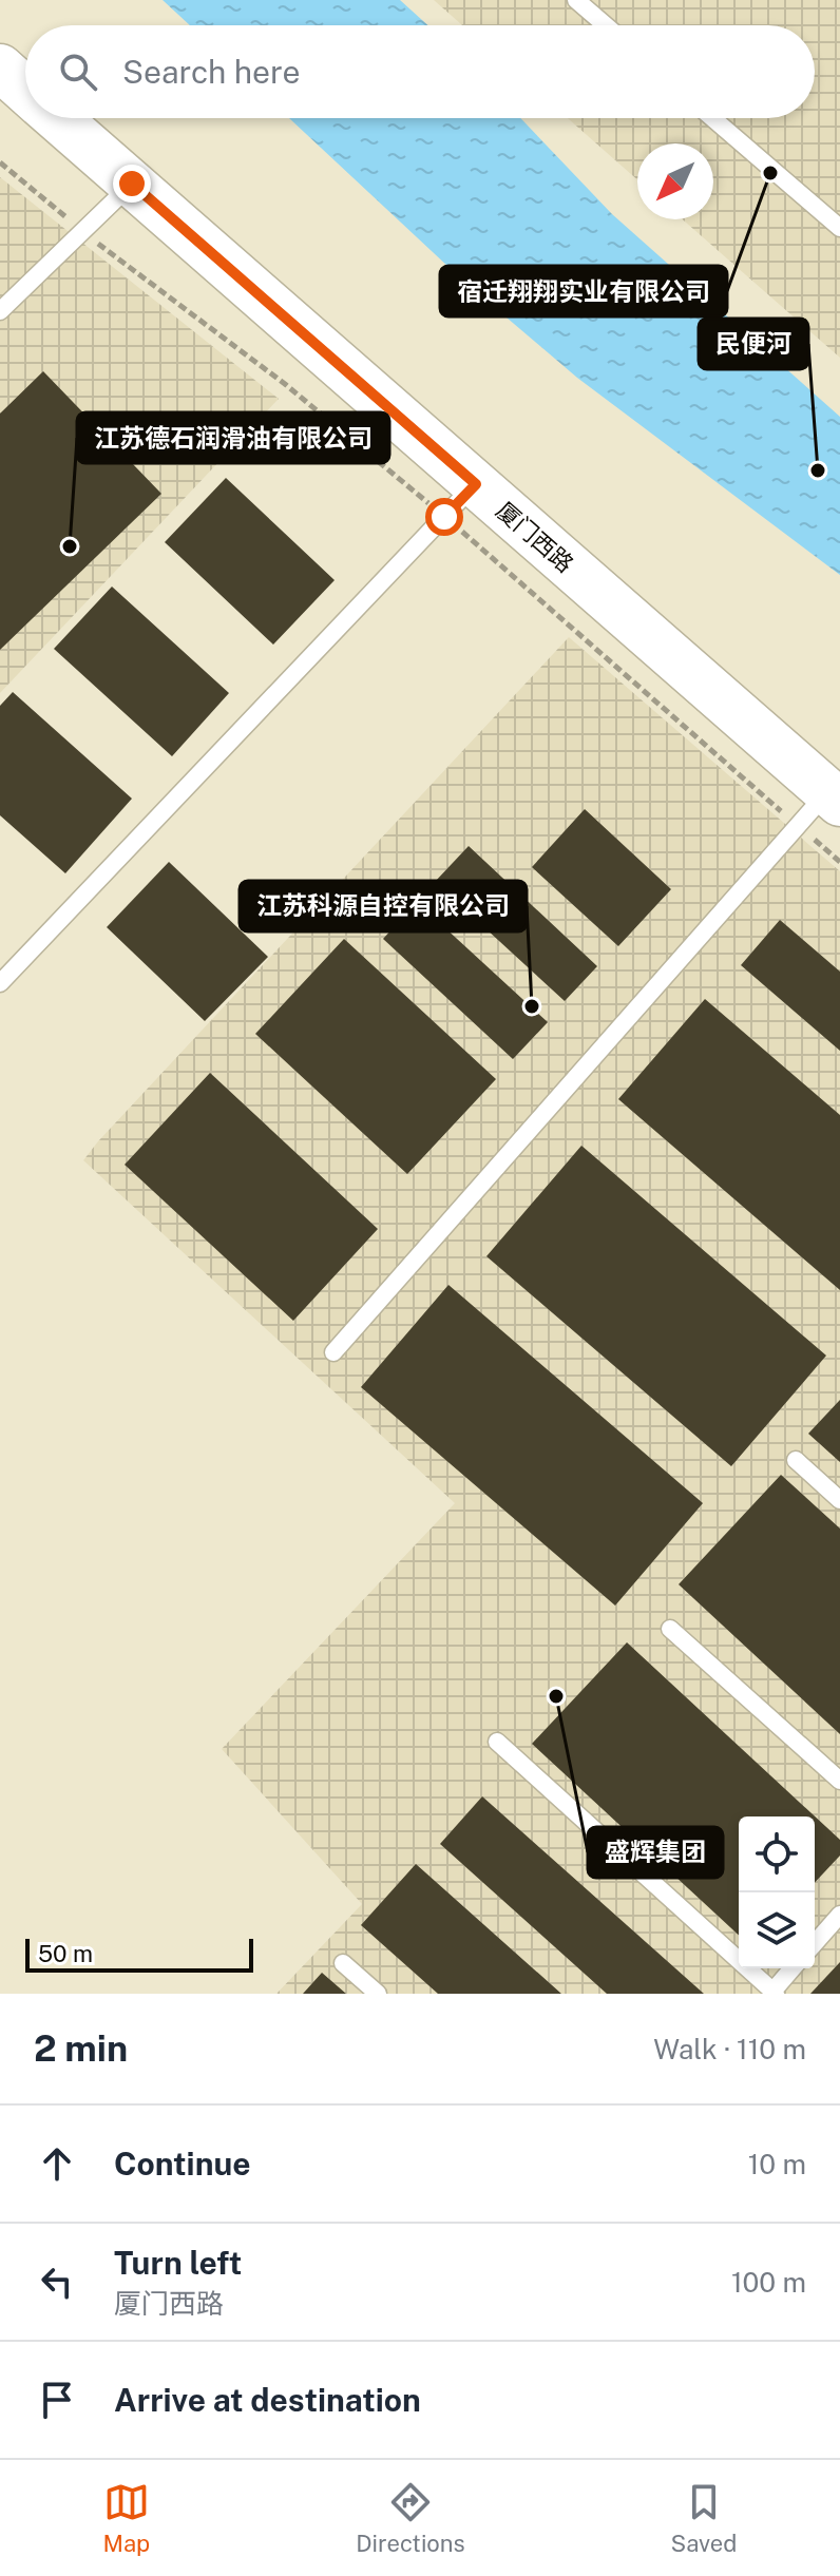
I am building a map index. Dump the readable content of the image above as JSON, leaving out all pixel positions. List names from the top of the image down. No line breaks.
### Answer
{"streets":{"street":["厦门西路"]},"places":["宿迁翔翔实业有限公司","民便河","江苏德石润滑油有限公司","江苏科源自控有限公司","盛辉集团"],"scale_bar":"50 m","north":"bottom left","page":{"search":"Search here","scale":"50 m","heading":["2 min","Walk · 110 m"],"list":[["Continue","10 m"],["Turn left","厦门西路","100 m"],"Arrive at destination"],"nav":["Map","Directions","Saved"]}}
